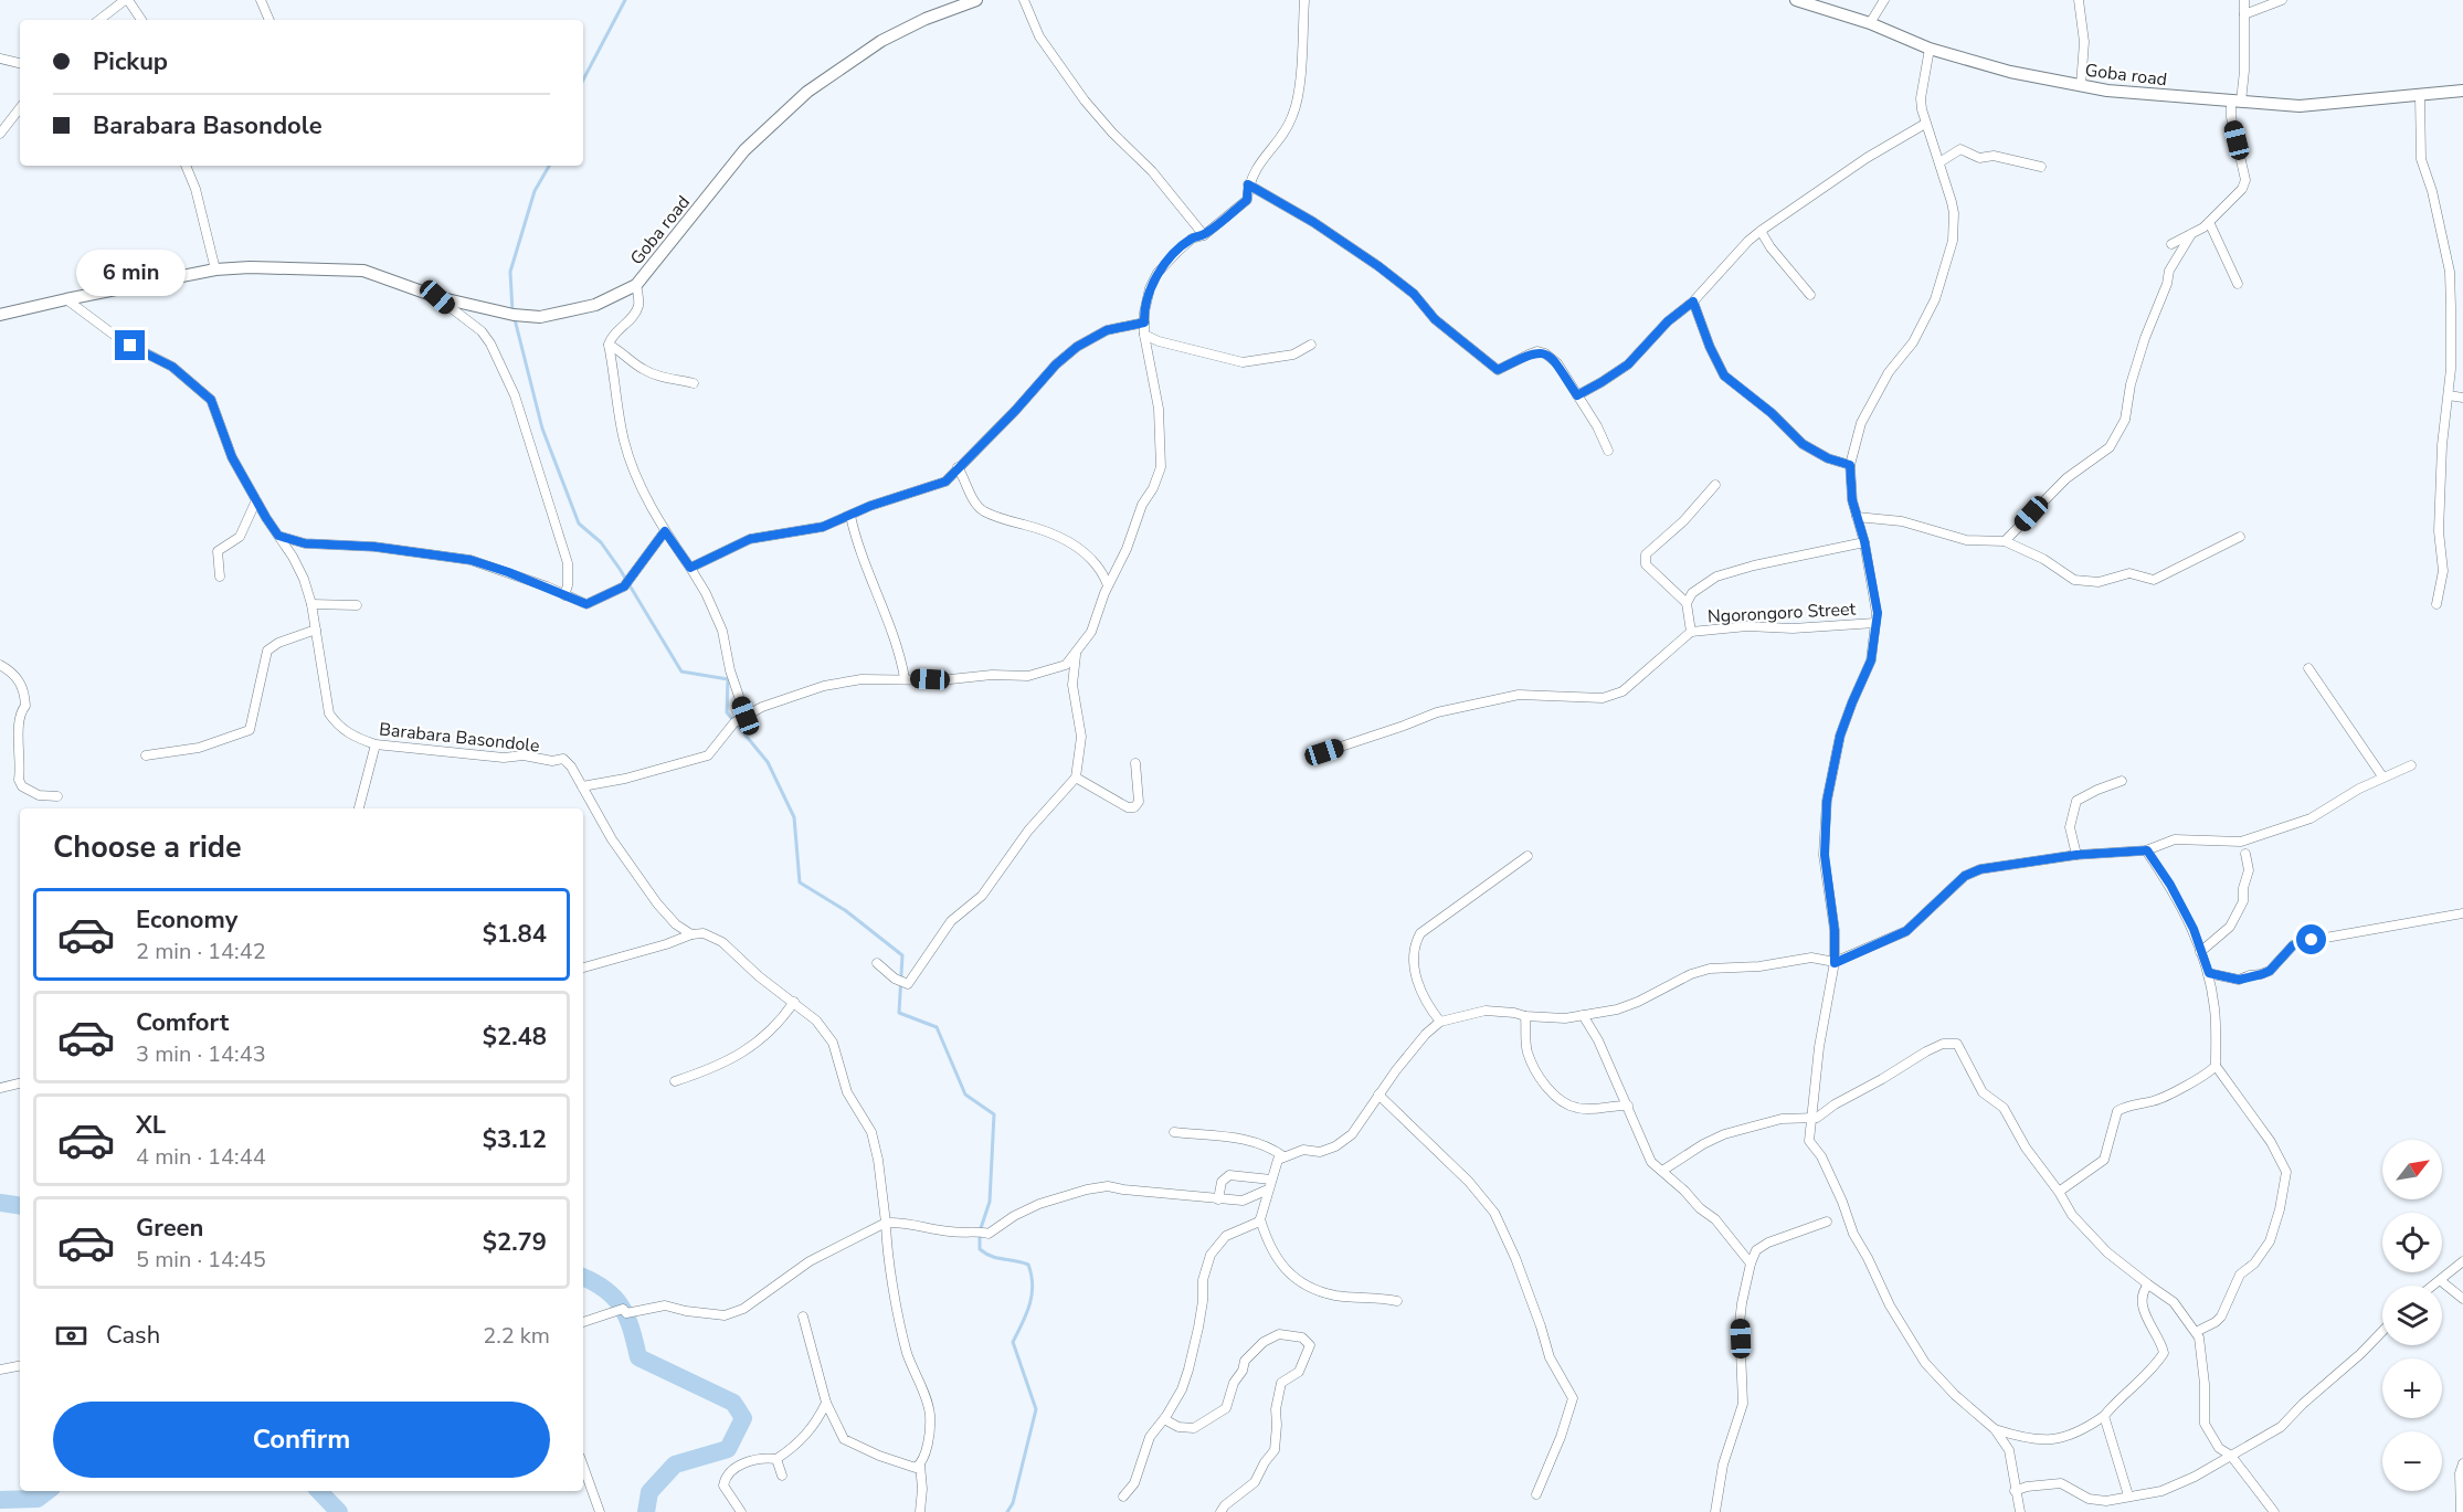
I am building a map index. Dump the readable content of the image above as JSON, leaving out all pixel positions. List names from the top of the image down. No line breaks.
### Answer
{"streets":{"main road":["Goba road"],"street":["Ngorongoro Street","Barabara Basondole"]},"crossings":[["Goba road","Barabara Basondole"]],"north":"top right","page":{"banner":["Pickup","Barabara Basondole"],"bubble":"6 min","heading":"Choose a ride","list":[{"name":"Economy","note":"2 min · 14:42","value":"$1.84"},{"name":"Comfort","note":"3 min · 14:43","value":"$2.48"},{"name":"XL","note":"4 min · 14:44","value":"$3.12"},{"name":"Green","note":"5 min · 14:45","value":"$2.79"}],"map_buttons":["+","−"],"pay":["Cash","2.2 km"],"buttons":"Confirm"}}
